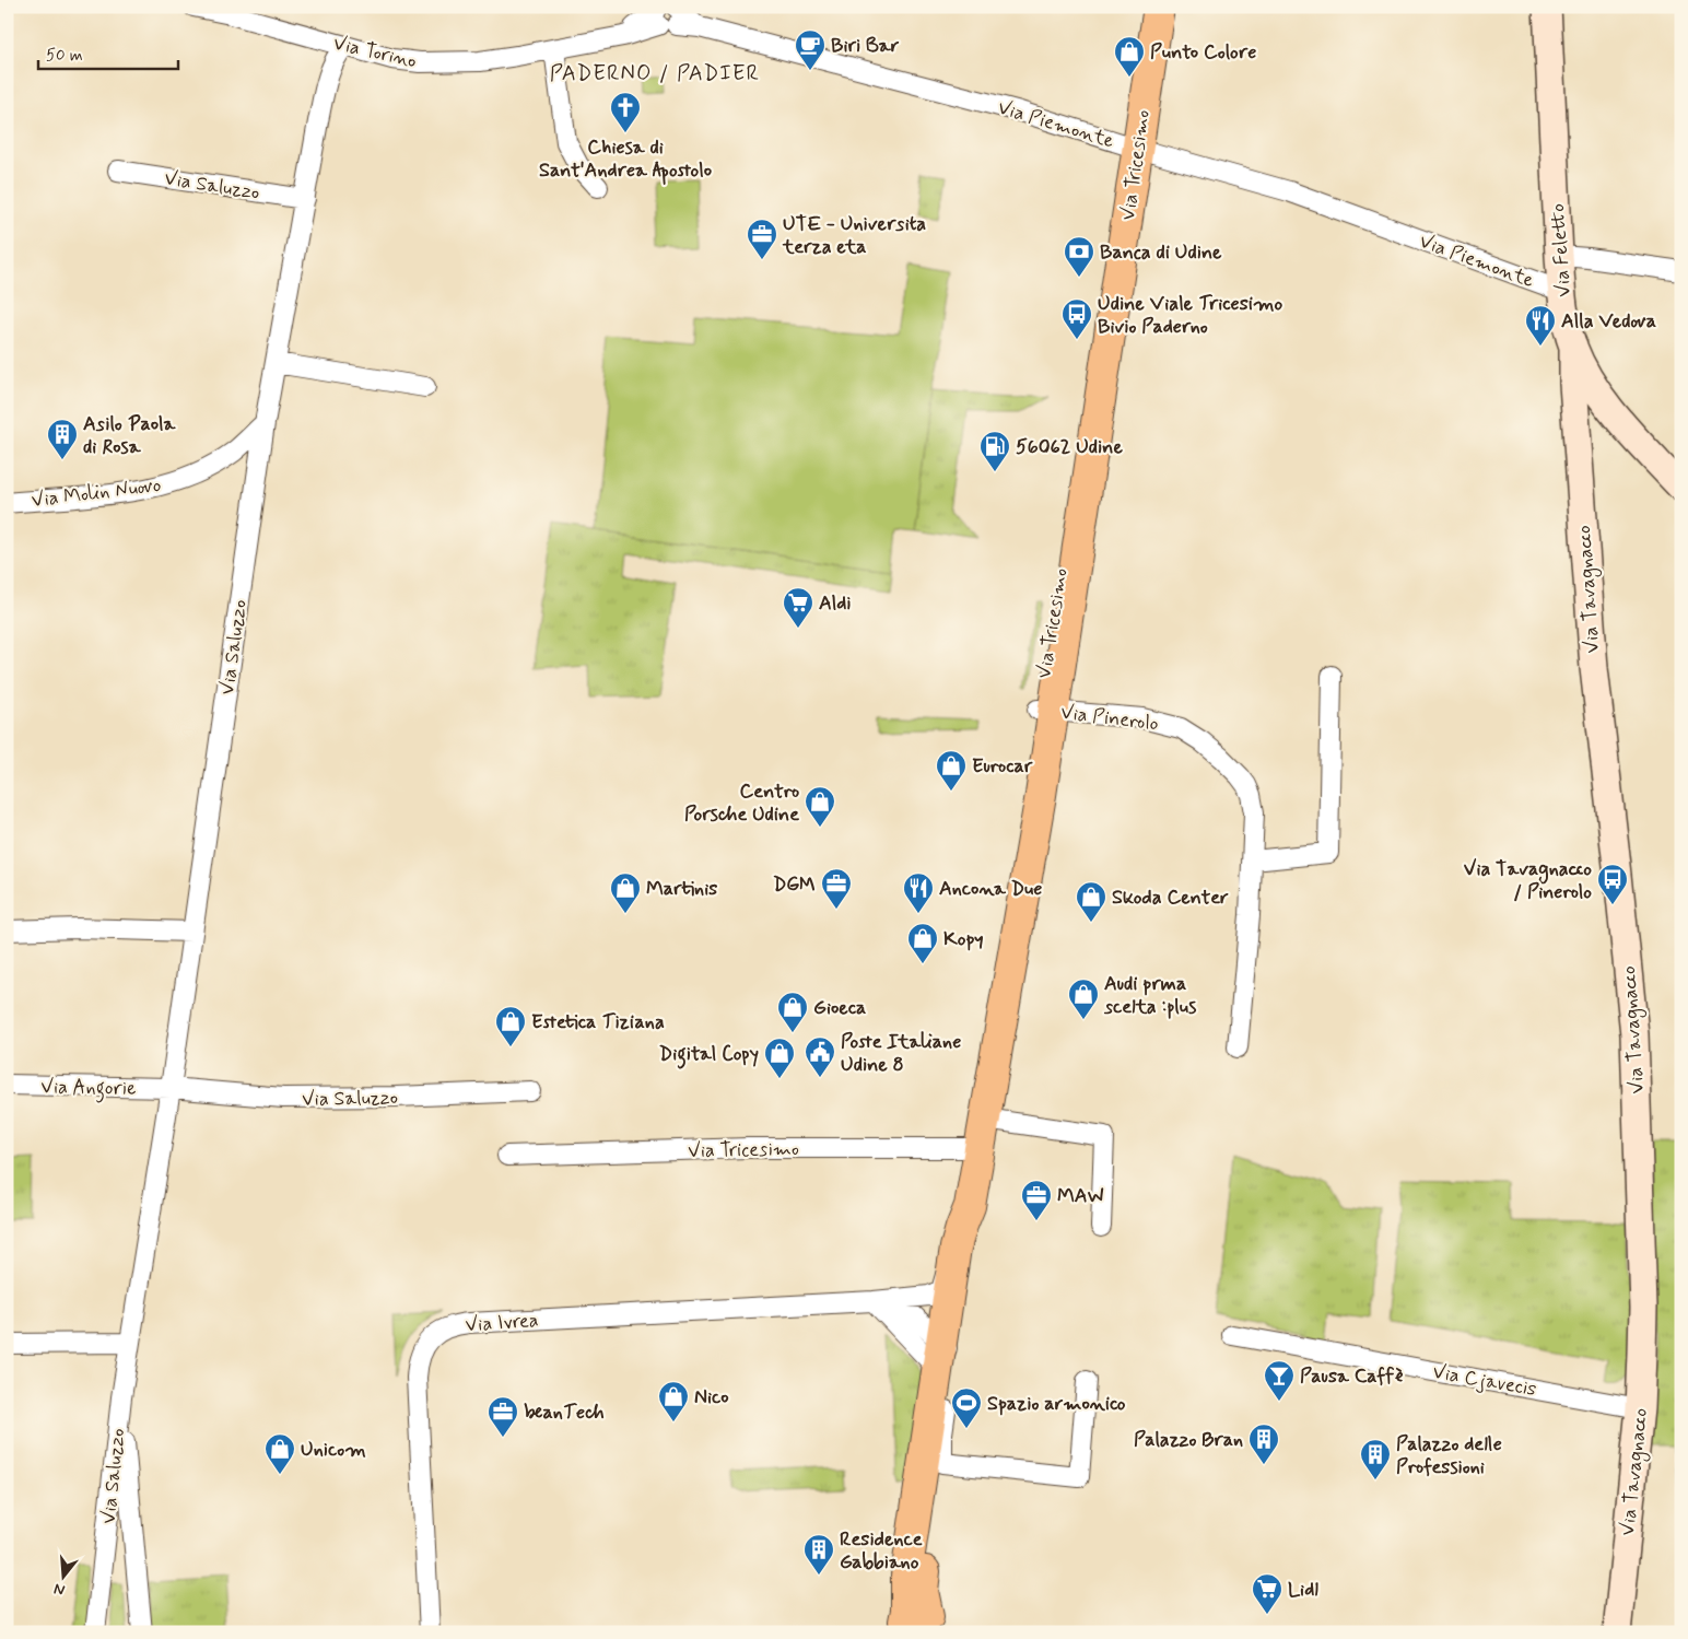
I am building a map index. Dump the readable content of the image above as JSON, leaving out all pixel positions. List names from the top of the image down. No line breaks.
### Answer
{"streets":{"main road":["Via Tricesimo"],"street":["Via Torino","Via Piemonte","Via Saluzzo","Via Feletto","Via Molin Nuovo","Via Tavagnacco","Via Pinerolo","Via Angorie","Via Ivrea","Via Cjavecis"]},"crossings":[["Via Torino","Via Piemonte"],["Via Torino","Via Saluzzo"],["Via Piemonte","Via Tricesimo"],["Via Piemonte","Via Feletto"],["Via Tricesimo","Via Pinerolo"],["Via Tricesimo","Via Ivrea"],["Via Saluzzo","Via Molin Nuovo"],["Via Saluzzo","Via Angorie"],["Via Feletto","Via Tavagnacco"],["Via Tavagnacco","Via Cjavecis"]],"districts":["PADERNO / PADIER"],"places":{"cafe":["Biri Bar"],"shop":["Punto Colore","Eurocar","Centro Porsche Udine","Martinis","Skoda Center","Kopy","Audi prma scelta :plus","Gioeca","Estetica Tiziana","Digital Copy","Nico","Unicom"],"church":["Chiesa di Sant'Andrea Apostolo"],"office":["UTE - Universita terza eta","DGM","MAW","beanTech"],"bank":["Banca di Udine"],"bus stop":["Udine Viale Tricesimo Bivio Paderno","Via Tavagnacco / Pinerolo"],"restaurant":["Alla Vedova","Ancona Due"],"building":["Asilo Paola di Rosa","Palazzo Bran","Palazzo delle Professioni","Residence Gabbiano"],"fuel station":["56062 Udine"],"supermarket":["Aldi","Lidl"],"public building":["Poste Italiane Udine 8"],"bar":["Pausa Caffè"],"sports":["Spazio armonico"]},"scale_bar":"50 m","north":"bottom"}
